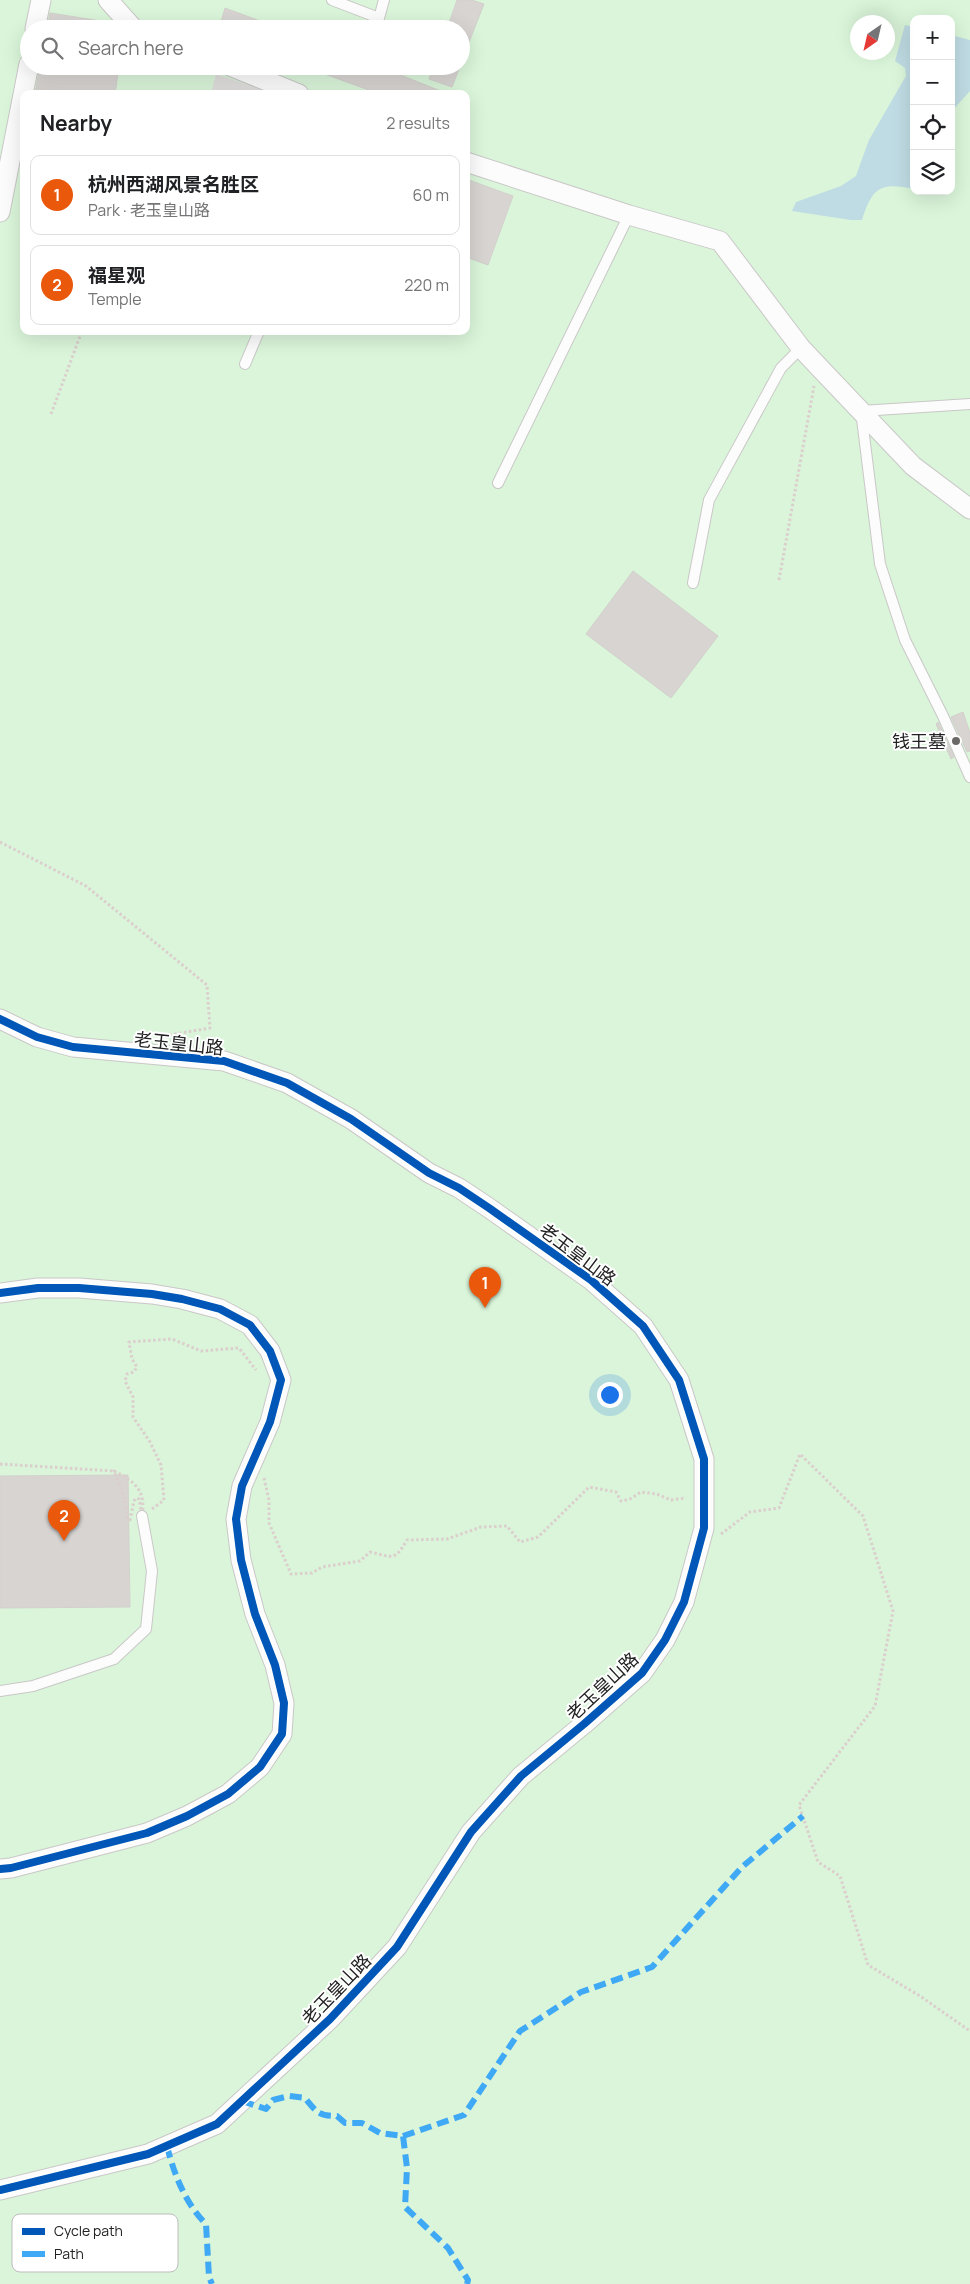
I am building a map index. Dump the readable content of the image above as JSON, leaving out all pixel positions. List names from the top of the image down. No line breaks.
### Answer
{"streets":{"street":["老玉皇山路"]},"places":["钱王墓"],"legend":["Cycle path","Path"],"north":"bottom left","page":{"map_buttons":["+","−"],"search":"Search here","heading":["Nearby","2 results"],"list":[{"mark":"1","name":"杭州西湖风景名胜区","note":"Park · 老玉皇山路","value":"60 m"},{"mark":"2","name":"福星观","note":"Temple","value":"220 m"}],"pins":["1","2"]}}
